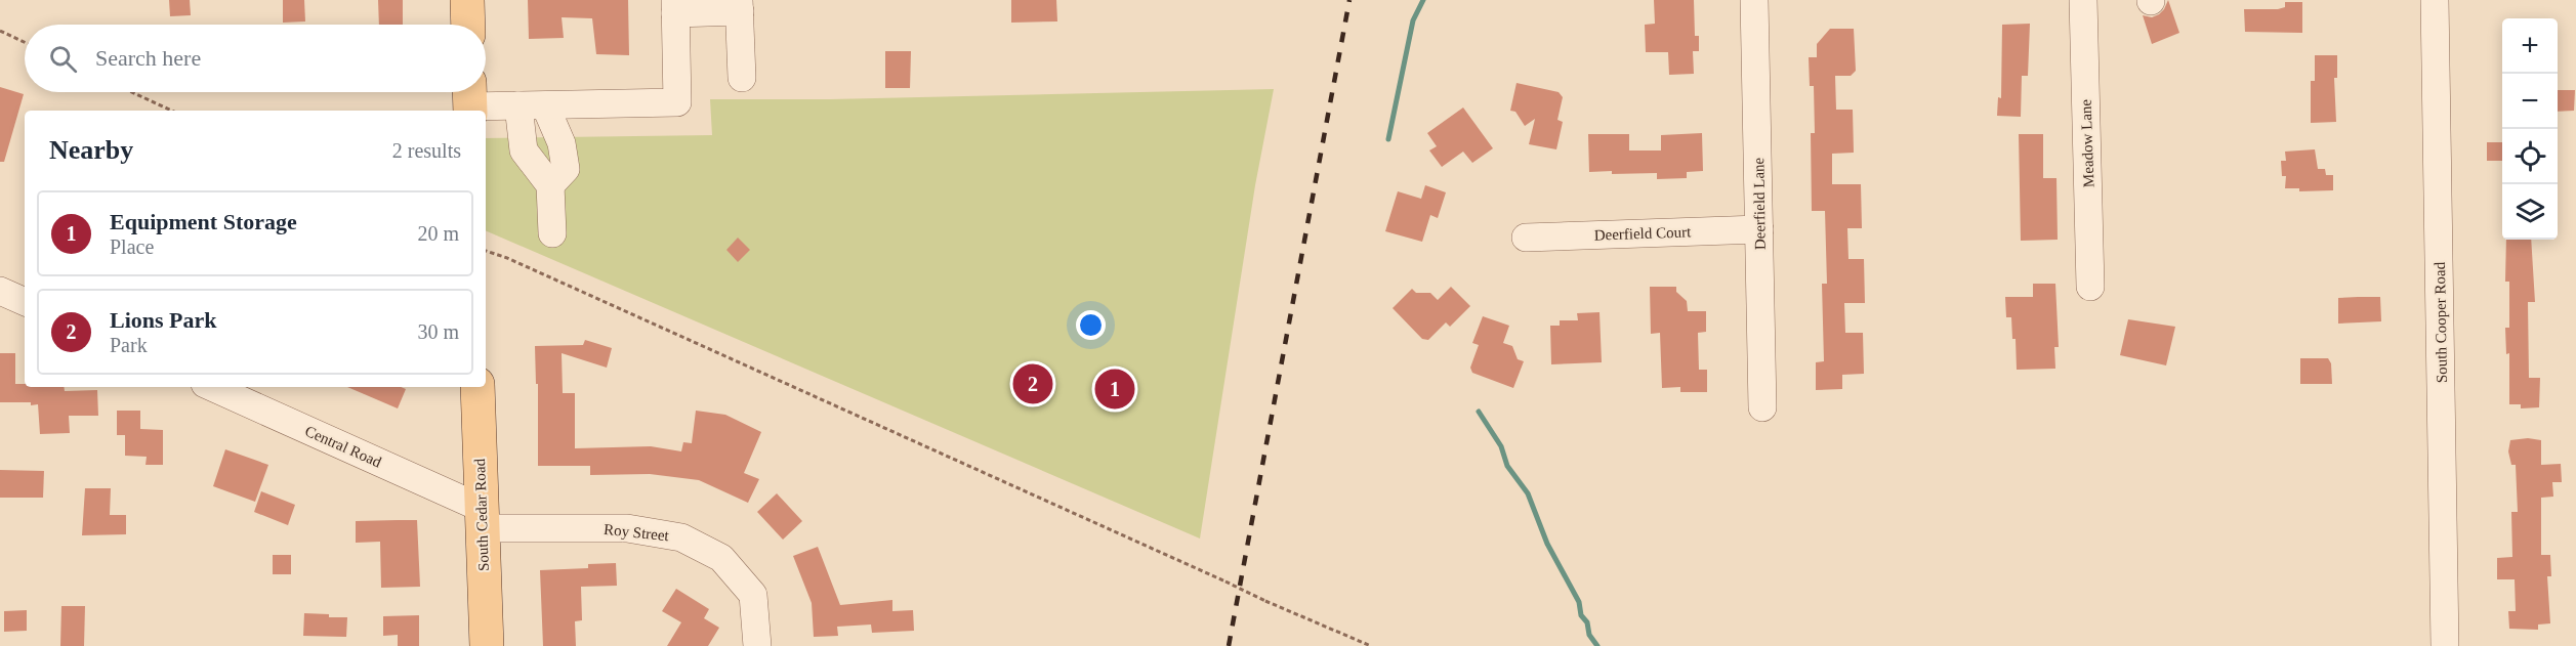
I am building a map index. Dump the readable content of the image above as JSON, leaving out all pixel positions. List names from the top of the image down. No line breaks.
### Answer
{"streets":{"main road":["South Cedar Road"],"street":["Meadow Lane","Deerfield Lane","Deerfield Court","South Cooper Road","Central Road","Roy Street"]},"crossings":[["Deerfield Lane","Deerfield Court"],["Central Road","South Cedar Road"],["Central Road","Roy Street"],["South Cedar Road","Roy Street"]],"page":{"map_buttons":["+","−"],"search":"Search here","heading":["Nearby","2 results"],"list":[{"mark":"1","name":"Equipment Storage","note":"Place","value":"20 m"},{"mark":"2","name":"Lions Park","note":"Park","value":"30 m"}],"pins":["2","1"]}}
